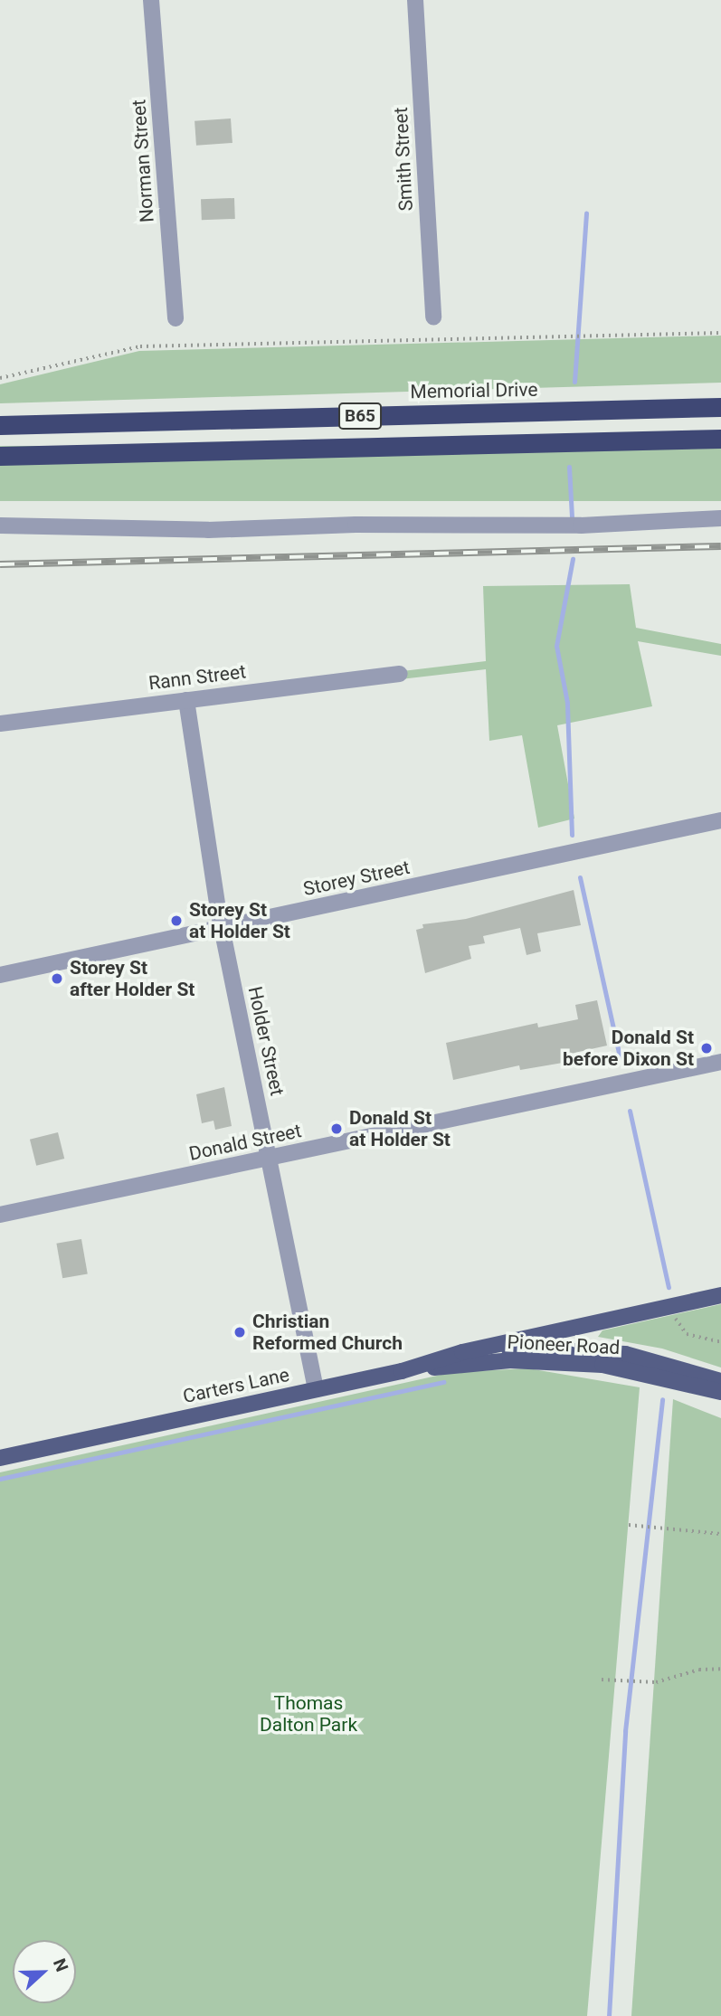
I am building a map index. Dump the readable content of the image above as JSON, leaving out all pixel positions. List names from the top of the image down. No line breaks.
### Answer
{"streets":{"highway":["Memorial Drive","B65"],"main road":["Pioneer Road","Carters Lane"],"street":["Smith Street","Norman Street","Rann Street","Storey Street","Holder Street","Donald Street"]},"crossings":[["Rann Street","Holder Street"],["Storey Street","Holder Street"],["Holder Street","Donald Street"],["Holder Street","Carters Lane"],["Pioneer Road","Carters Lane"]],"parks":["Thomas Dalton Park"],"places":["Storey St at Holder St","Storey St after Holder St","Donald St before Dixon St","Donald St at Holder St","Christian Reformed Church"],"north":"right"}
